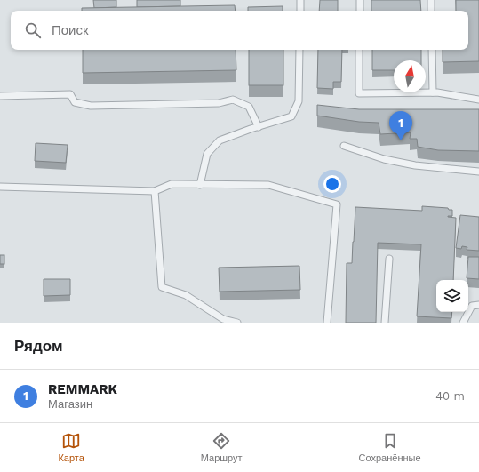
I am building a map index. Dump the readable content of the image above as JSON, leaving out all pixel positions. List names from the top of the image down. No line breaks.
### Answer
{"north":"top","page":{"search":"Поиск","pins":"1","heading":"Рядом","list":[{"mark":"1","name":"REMMARK","note":"Магазин","value":"40 m"}],"nav":["Карта","Маршрут","Сохранённые"]}}
